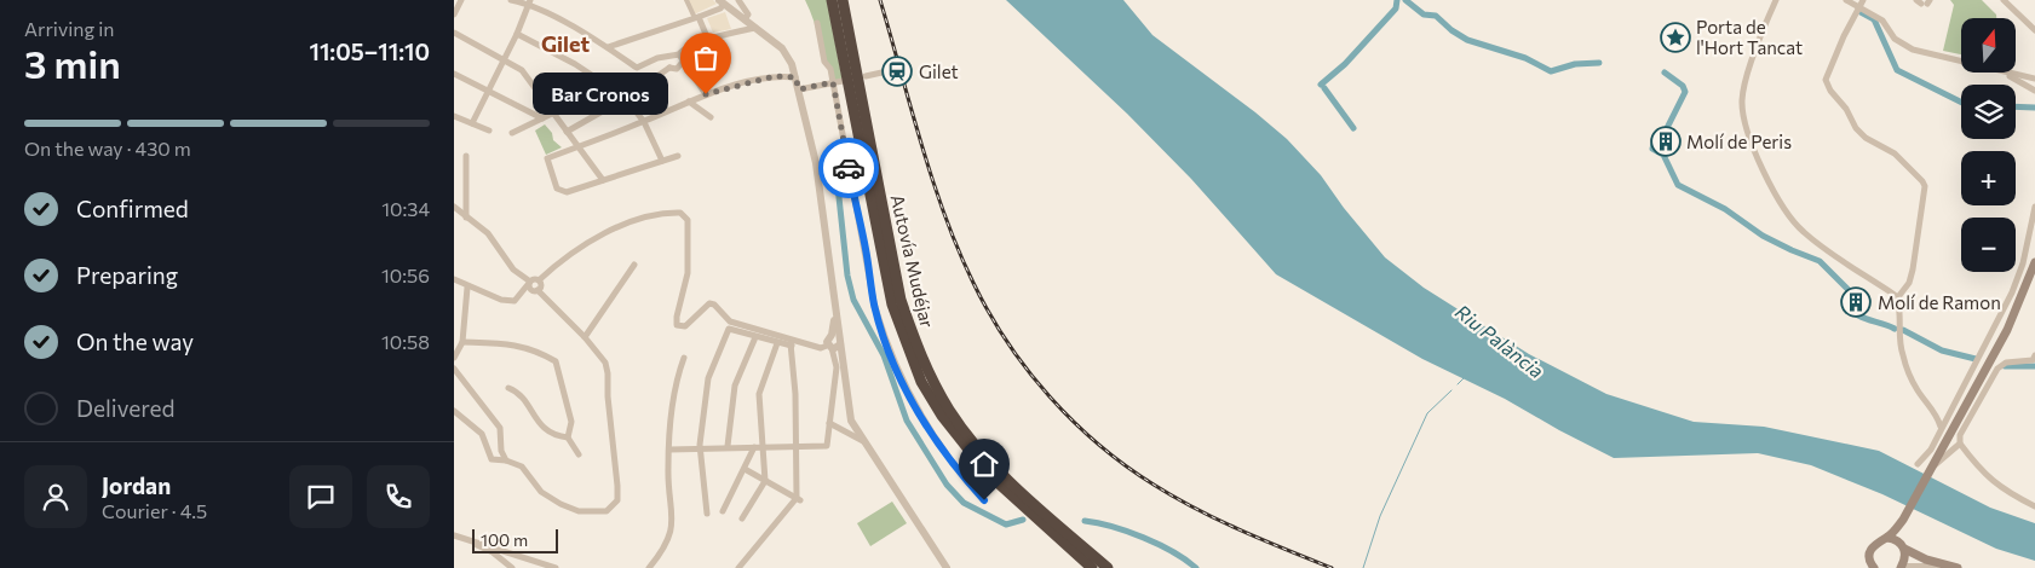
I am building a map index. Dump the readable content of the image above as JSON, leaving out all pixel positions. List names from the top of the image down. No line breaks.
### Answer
{"streets":{"highway":["Autovía Mudéjar"]},"districts":["Gilet"],"water":["Riu Palància"],"places":{"place":["Porta de l'Hort Tancat"],"station":["Gilet"],"other":["Bar Cronos"],"building":["Molí de Peris","Molí de Ramon"]},"scale_bar":"100 m","north":"top","page":{"heading":["3 min","Arriving in","11:05–11:10"],"panel":["Jordan","Courier · 4.5"],"map_buttons":["+","−"],"bubble":"Bar Cronos","bar":"On the way · 430 m","list":[["Confirmed","10:34"],["Preparing","10:56"],["On the way","10:58"],"Delivered"],"scale":"100 m"}}
